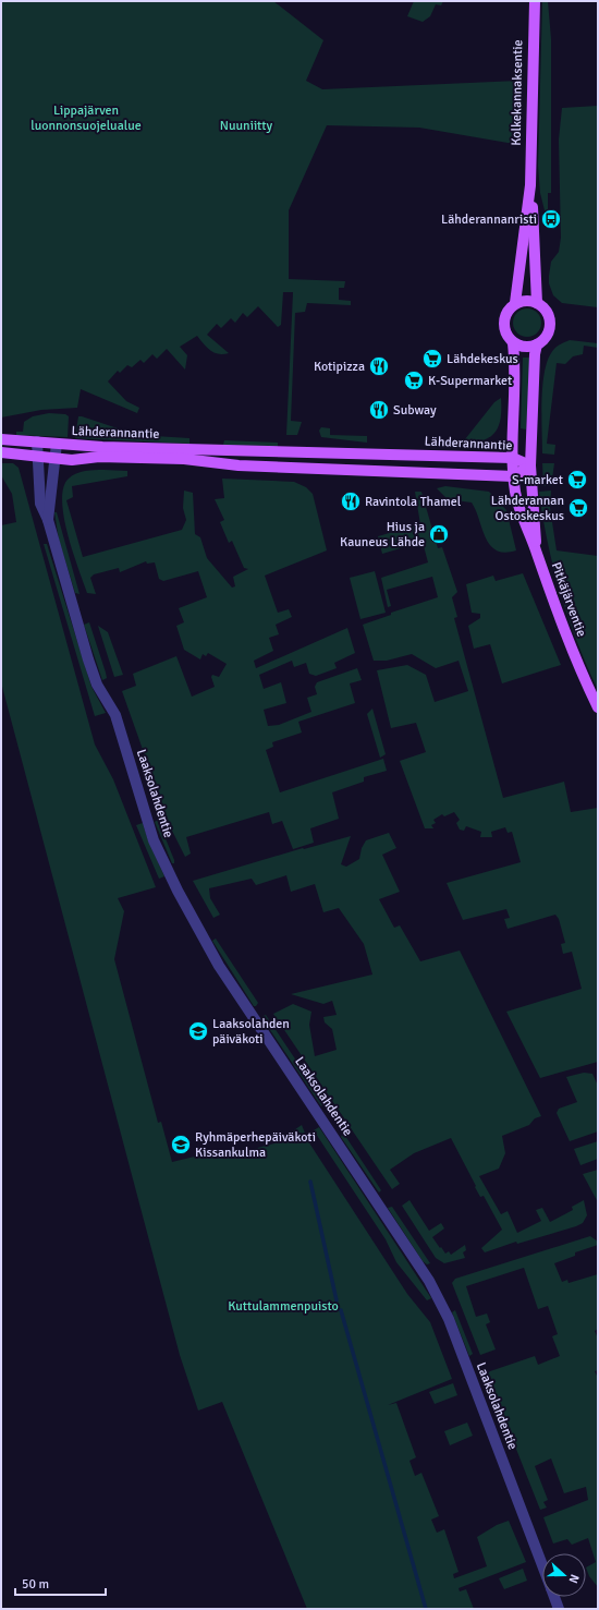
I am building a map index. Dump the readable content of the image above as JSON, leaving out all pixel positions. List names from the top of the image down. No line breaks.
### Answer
{"streets":{"main road":["Kolkekannaksentie","Lähderannantie","Pitkäjärventie"],"street":["Laaksolahdentie"]},"crossings":[["Lähderannantie","Pitkäjärventie"],["Lähderannantie","Laaksolahdentie"]],"parks":["Lippajärven luonnonsuojelualue","Nuuniitty","Kuttulammenpuisto"],"places":{"bus stop":["Lähderannanristi"],"supermarket":["Lähdekeskus","K-Supermarket","S-market","Lähderannan Ostoskeskus"],"restaurant":["Kotipizza","Subway","Ravintola Thamel"],"shop":["Hius ja Kauneus Lähde"],"school or university":["Laaksolahden päiväkoti","Ryhmäperhepäiväkoti Kissankulma"]},"scale_bar":"50 m","north":"right"}
